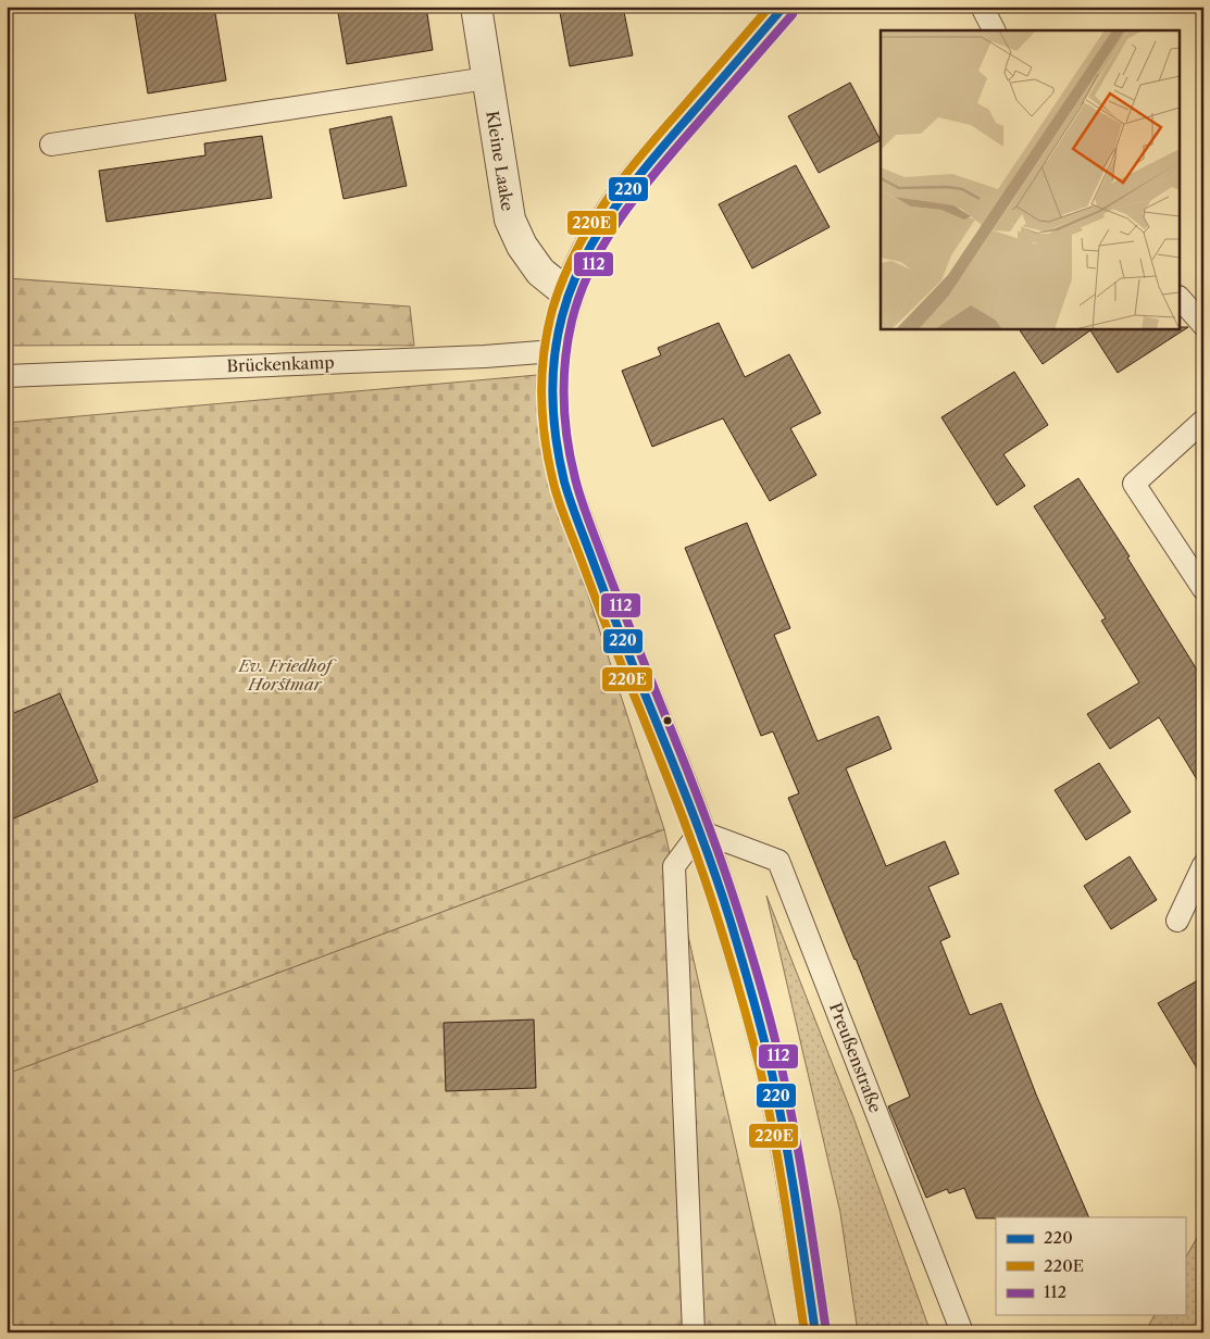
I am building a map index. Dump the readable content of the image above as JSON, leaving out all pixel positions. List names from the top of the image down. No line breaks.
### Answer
{"streets":{"street":["Kleine Laake"],"lane":["Brückenkamp","Preußenstraße"]},"parks":["Ev. Friedhof Horstmar"],"lines":["transit line 220","transit line 220E","transit line 112"],"legend":["220","220E","112"]}
